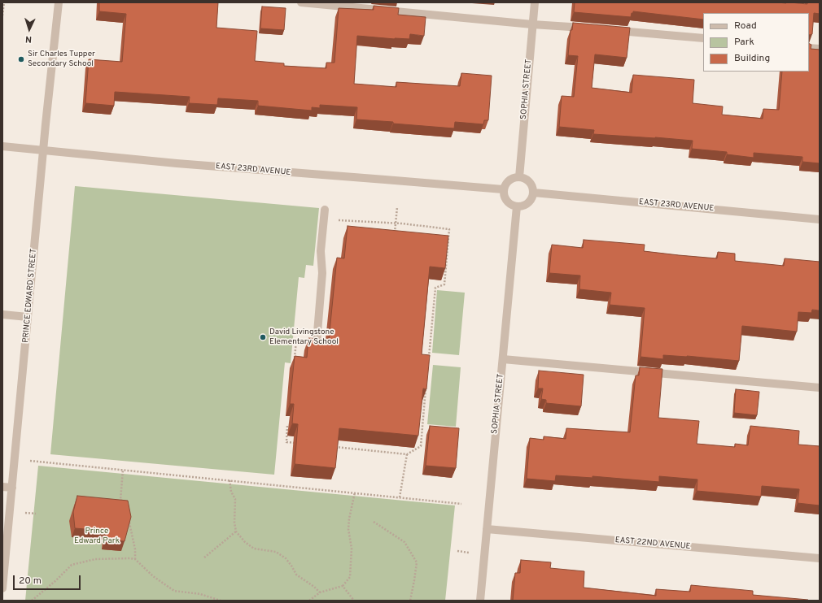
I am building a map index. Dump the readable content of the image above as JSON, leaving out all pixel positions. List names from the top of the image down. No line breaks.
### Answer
{"streets":{"street":["SOPHIA STREET","EAST 23RD AVENUE","PRINCE EDWARD STREET","EAST 22ND AVENUE"]},"crossings":[["SOPHIA STREET","EAST 23RD AVENUE"],["SOPHIA STREET","EAST 22ND AVENUE"],["EAST 23RD AVENUE","PRINCE EDWARD STREET"]],"parks":["Prince Edward Park"],"places":["Sir Charles Tupper Secondary School","David Livingstone Elementary School"],"legend":["Road","Park","Building"],"scale_bar":"20 m","north":"bottom"}
